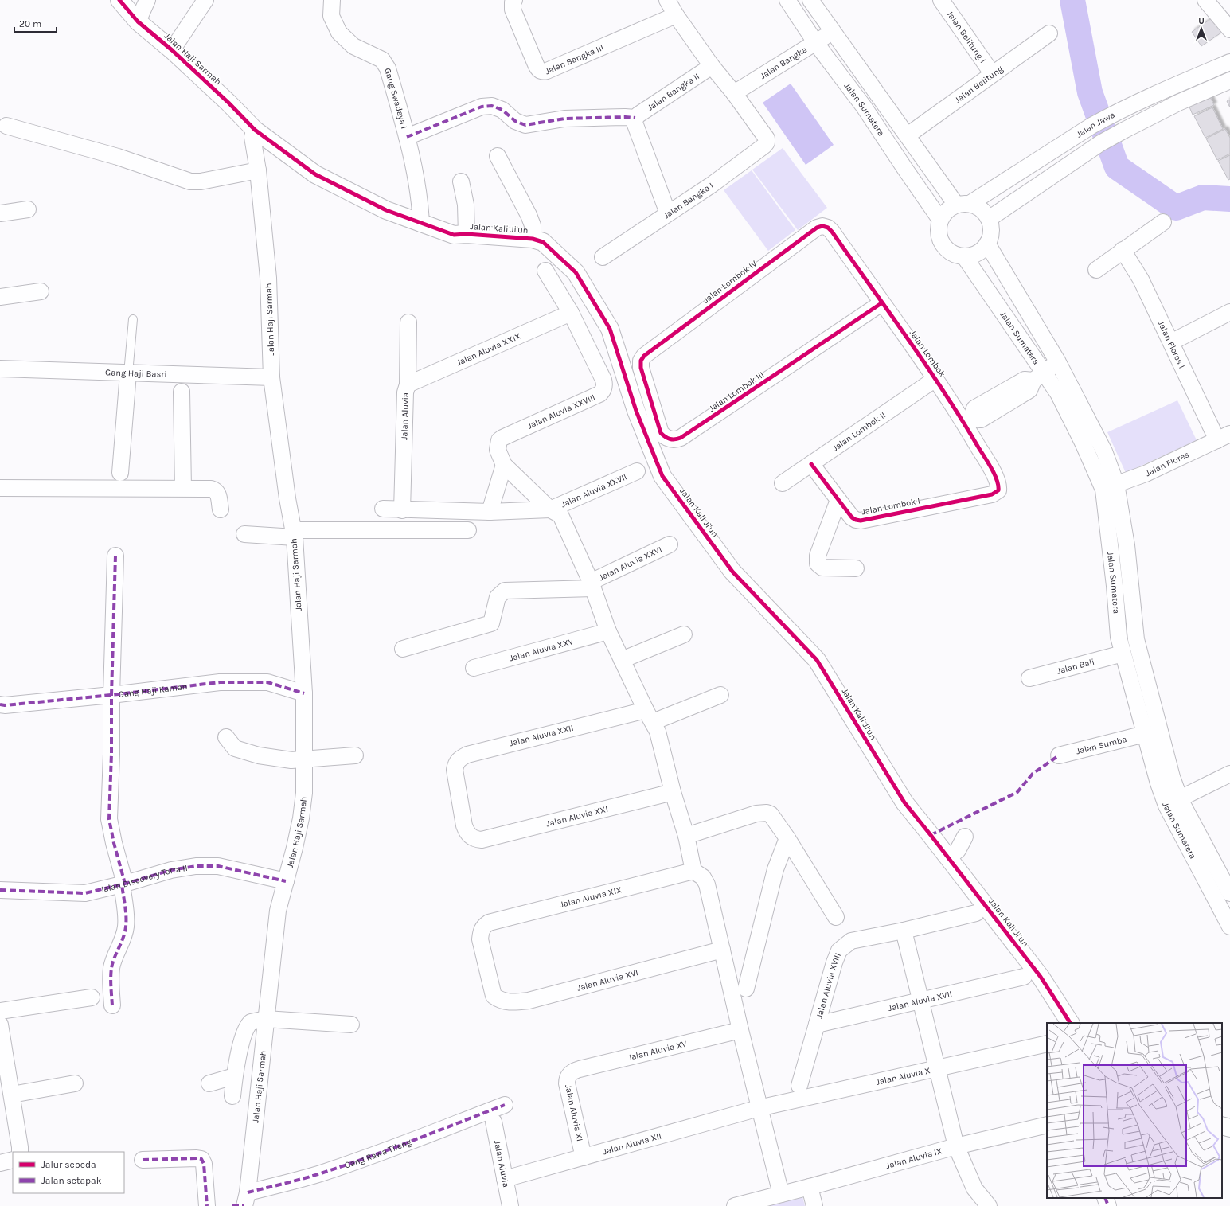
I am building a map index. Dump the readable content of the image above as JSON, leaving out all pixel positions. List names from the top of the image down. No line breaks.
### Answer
{"streets":{"street":["Jalan Belitung I","Jalan Bangka III","Jalan Haji Sarmah","Jalan Bangka","Jalan Belitung","Jalan Bangka II","Gang Swadaya I","Jalan Sumatera","Jalan Jawa","Jalan Bangka I","Jalan Kali Ji'un","Jalan Lombok IV","Jalan Flores I","Jalan Aluvia XXIX","Jalan Lombok","Gang Haji Basri","Jalan Lombok III","Jalan Aluvia XXVIII","Jalan Aluvia","Jalan Lombok II","Jalan Flores","Jalan Aluvia XXVII","Jalan Lombok I","Jalan Aluvia XXVI","Jalan Aluvia XXV","Jalan Bali","Gang Haji Kaman","Jalan Aluvia XXII","Jalan Sumba","Jalan Aluvia XXI","Jalan Discovery Terra II","Jalan Aluvia XIX","Jalan Aluvia XVI","Jalan Aluvia XVIII","Jalan Aluvia XVII","Jalan Aluvia XV","Jalan Aluvia X","Jalan Aluvia XI","Jalan Aluvia XII","Gang Rawa Tileng","Jalan Aluvia IX"]},"crossings":[["Jalan Belitung I","Jalan Belitung"],["Jalan Haji Sarmah","Jalan Kali Ji'un"],["Jalan Haji Sarmah","Gang Haji Basri"],["Jalan Haji Sarmah","Gang Haji Kaman"],["Jalan Haji Sarmah","Jalan Discovery Terra II"],["Jalan Haji Sarmah","Gang Rawa Tileng"],["Jalan Bangka","Jalan Sumatera"],["Jalan Bangka","Jalan Bangka I"],["Gang Swadaya I","Jalan Kali Ji'un"],["Jalan Sumatera","Jalan Jawa"],["Jalan Sumatera","Jalan Flores"],["Jalan Sumatera","Jalan Bali"],["Jalan Sumatera","Jalan Sumba"],["Jalan Lombok IV","Jalan Lombok"],["Jalan Lombok IV","Jalan Lombok III"],["Jalan Flores I","Jalan Flores"],["Jalan Aluvia XXIX","Jalan Aluvia XXVIII"],["Jalan Aluvia XXIX","Jalan Aluvia"],["Jalan Lombok","Jalan Lombok III"],["Jalan Lombok","Jalan Lombok II"],["Jalan Lombok","Jalan Lombok I"],["Jalan Aluvia XXVIII","Jalan Aluvia XXVII"],["Jalan Aluvia XXVIII","Jalan Aluvia XXVI"],["Jalan Aluvia XXVIII","Jalan Aluvia XXV"],["Jalan Aluvia XXVIII","Jalan Aluvia XXII"],["Jalan Aluvia XXVIII","Jalan Aluvia XXI"],["Jalan Aluvia XXVIII","Jalan Aluvia XIX"],["Jalan Aluvia","Jalan Aluvia XII"],["Jalan Lombok II","Jalan Lombok I"],["Jalan Aluvia XXII","Jalan Aluvia XXI"],["Jalan Aluvia XIX","Jalan Aluvia XVI"],["Jalan Aluvia XVIII","Jalan Aluvia XVII"],["Jalan Aluvia XV","Jalan Aluvia XI"],["Jalan Aluvia X","Jalan Aluvia XII"],["Jalan Aluvia XI","Jalan Aluvia XII"]],"legend":["Jalur sepeda","Jalan setapak"],"scale_bar":"20 m","north":"top"}
